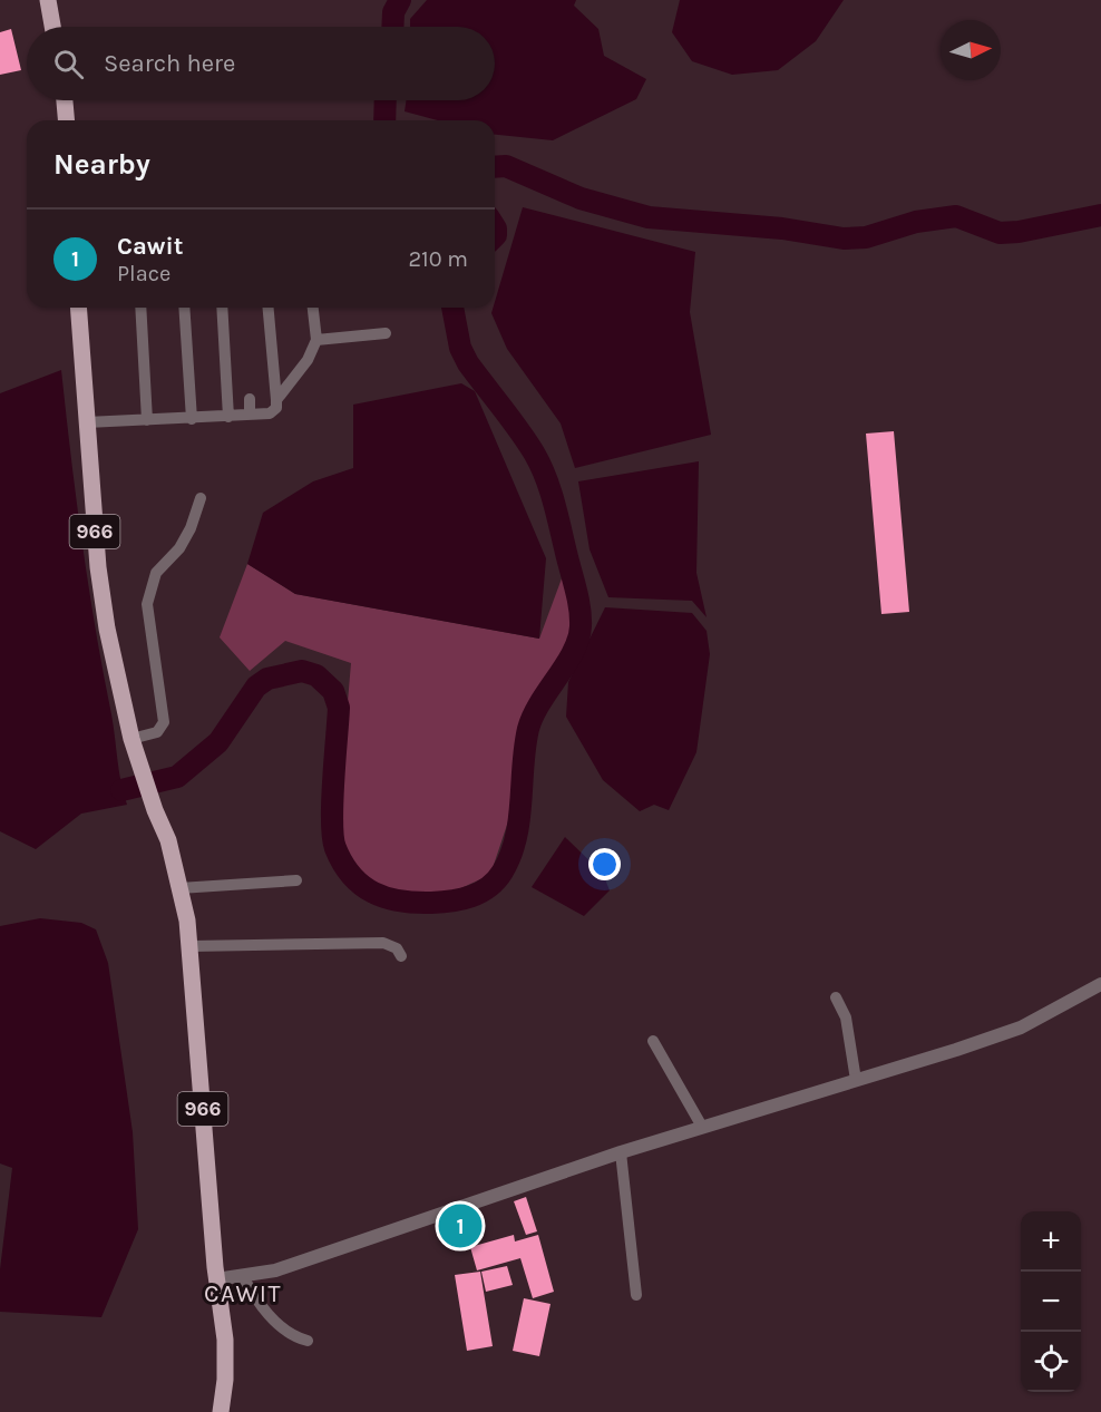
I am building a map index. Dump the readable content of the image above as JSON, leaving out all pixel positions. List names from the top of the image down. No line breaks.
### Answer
{"streets":{"main road":["966"]},"districts":["CAWIT"],"north":"right","page":{"search":"Search here","heading":"Nearby","list":[{"mark":"1","name":"Cawit","note":"Place","value":"210 m"}],"pins":"1","map_buttons":["+","−"]}}
